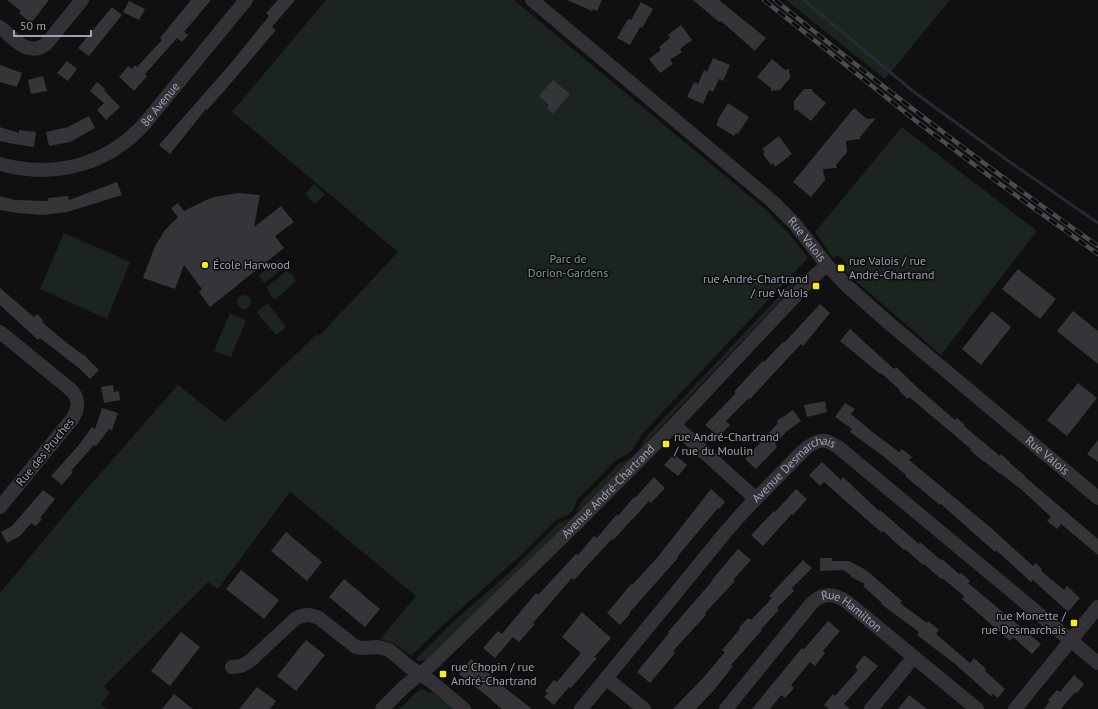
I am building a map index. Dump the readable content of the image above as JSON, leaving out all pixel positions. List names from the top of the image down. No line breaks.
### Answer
{"streets":{"street":["8e Avenue","Rue Valois","Rue des Pruches","Avenue Desmarchais","Avenue André-Chartrand","Rue Hamilton"]},"crossings":[["Rue Valois","Avenue André-Chartrand"]],"parks":["Parc de Dorion-Gardens"],"places":{"other":["École Harwood"],"transit":["rue Valois / rue André-Chartrand","rue André-Chartrand / rue Valois","rue André-Chartrand / rue du Moulin","rue Monette / rue Desmarchais","rue Chopin / rue André-Chartrand"]},"scale_bar":"50 m"}
